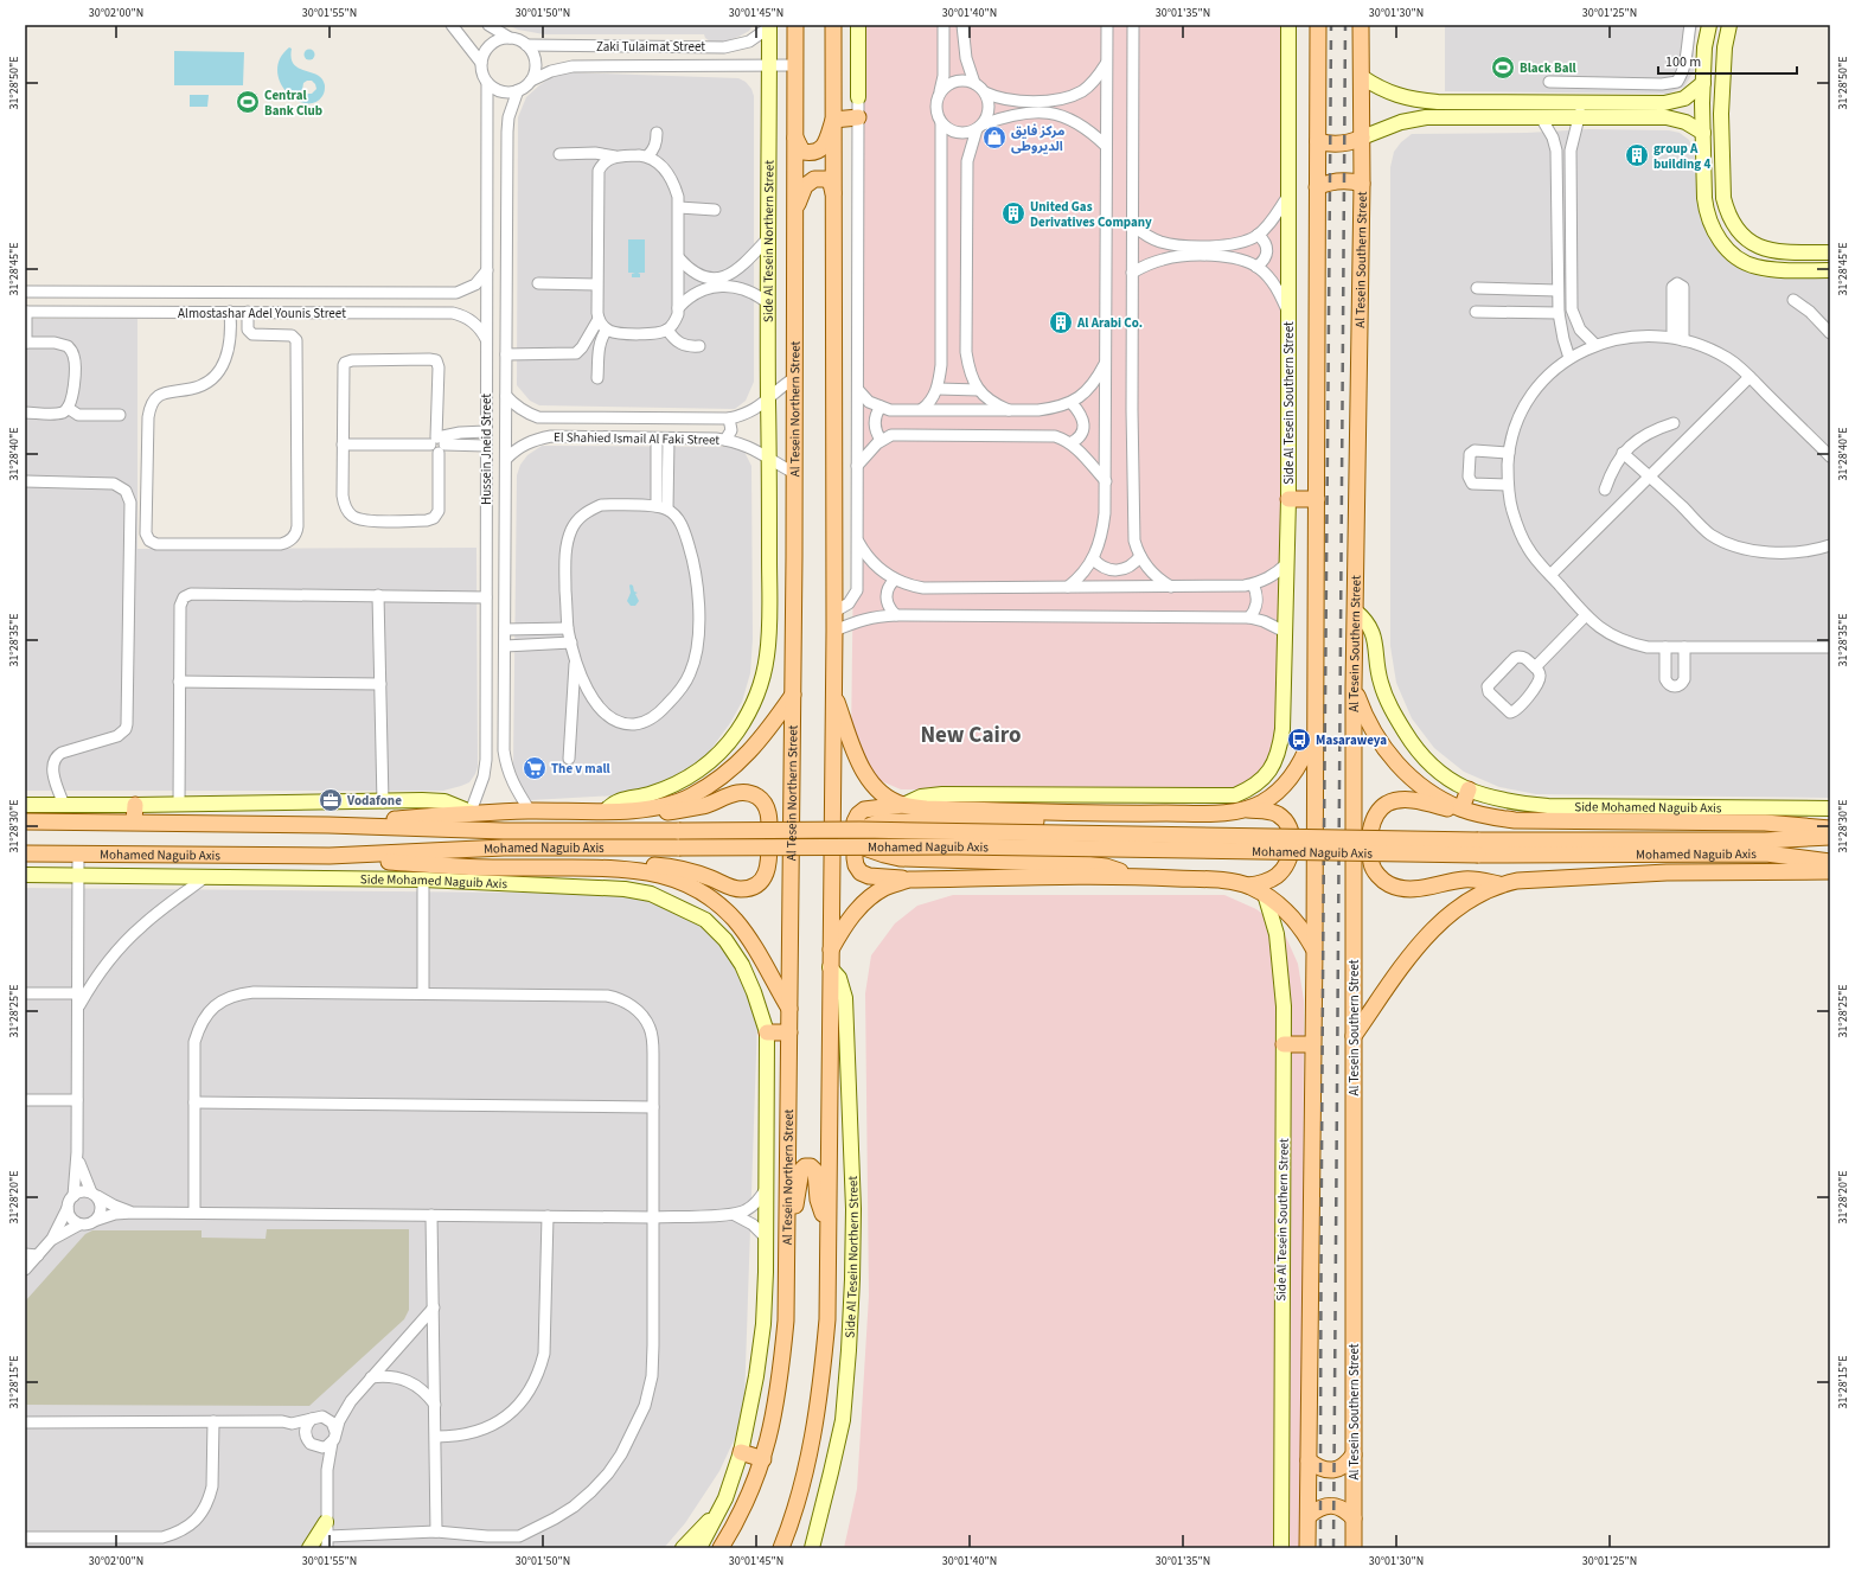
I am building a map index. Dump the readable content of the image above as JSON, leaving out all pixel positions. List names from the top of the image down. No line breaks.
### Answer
{"streets":{"main road":["Al Tesein Southern Street","Al Tesein Northern Street","Mohamed Naguib Axis"],"street":["Zaki Tulaimat Street","Side Al Tesein Northern Street","Almostashar Adel Younis Street","Side Al Tesein Southern Street","El Shahied Ismail Al Faki Street","Hussein Jneid Street","Side Mohamed Naguib Axis"]},"crossings":[["Zaki Tulaimat Street","Side Al Tesein Northern Street"],["Zaki Tulaimat Street","Al Tesein Northern Street"],["Zaki Tulaimat Street","Hussein Jneid Street"],["Side Al Tesein Northern Street","El Shahied Ismail Al Faki Street"],["Al Tesein Southern Street","Mohamed Naguib Axis"],["Almostashar Adel Younis Street","Hussein Jneid Street"],["Al Tesein Northern Street","El Shahied Ismail Al Faki Street"],["El Shahied Ismail Al Faki Street","Hussein Jneid Street"]],"districts":["New Cairo"],"places":{"sports":["Black Ball","Central Bank Club"],"shop":["مركز فايق الديروطى"],"building":["group A building 4","United Gas Derivatives Company","Al Arabi Co."],"bus stop":["Masaraweya"],"supermarket":["The v mall"],"office":["Vodafone"]},"scale_bar":"100 m","coordinates":["30°02'00\"N","30°01'55\"N","30°01'50\"N","30°01'45\"N","30°01'40\"N","30°01'35\"N","30°01'30\"N","30°01'25\"N","31°28'50\"E","31°28'45\"E","31°28'40\"E","31°28'35\"E","31°28'30\"E","31°28'25\"E","31°28'20\"E","31°28'15\"E"]}
